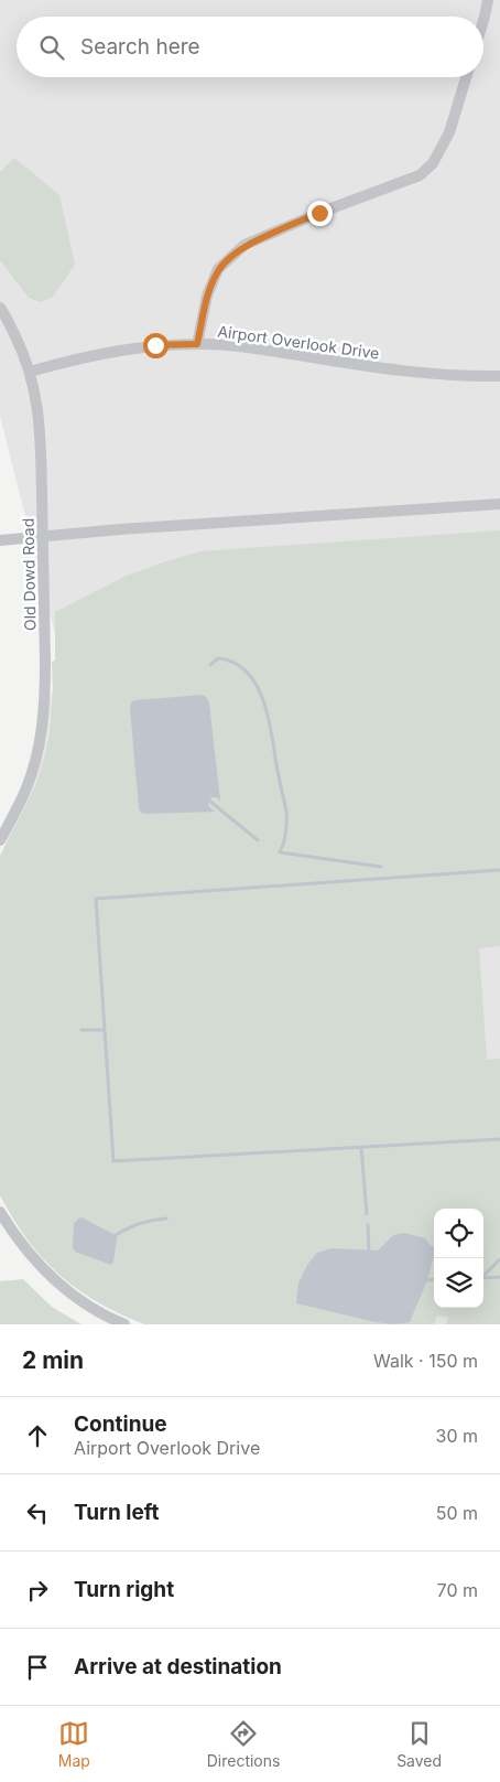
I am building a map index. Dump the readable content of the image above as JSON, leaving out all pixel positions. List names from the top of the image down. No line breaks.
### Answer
{"streets":{"street":["Airport Overlook Drive","Old Dowd Road"]},"crossings":[["Airport Overlook Drive","Old Dowd Road"]],"page":{"search":"Search here","heading":["2 min","Walk · 150 m"],"list":[["Continue","Airport Overlook Drive","30 m"],["Turn left","50 m"],["Turn right","70 m"],"Arrive at destination"],"nav":["Map","Directions","Saved"]}}
